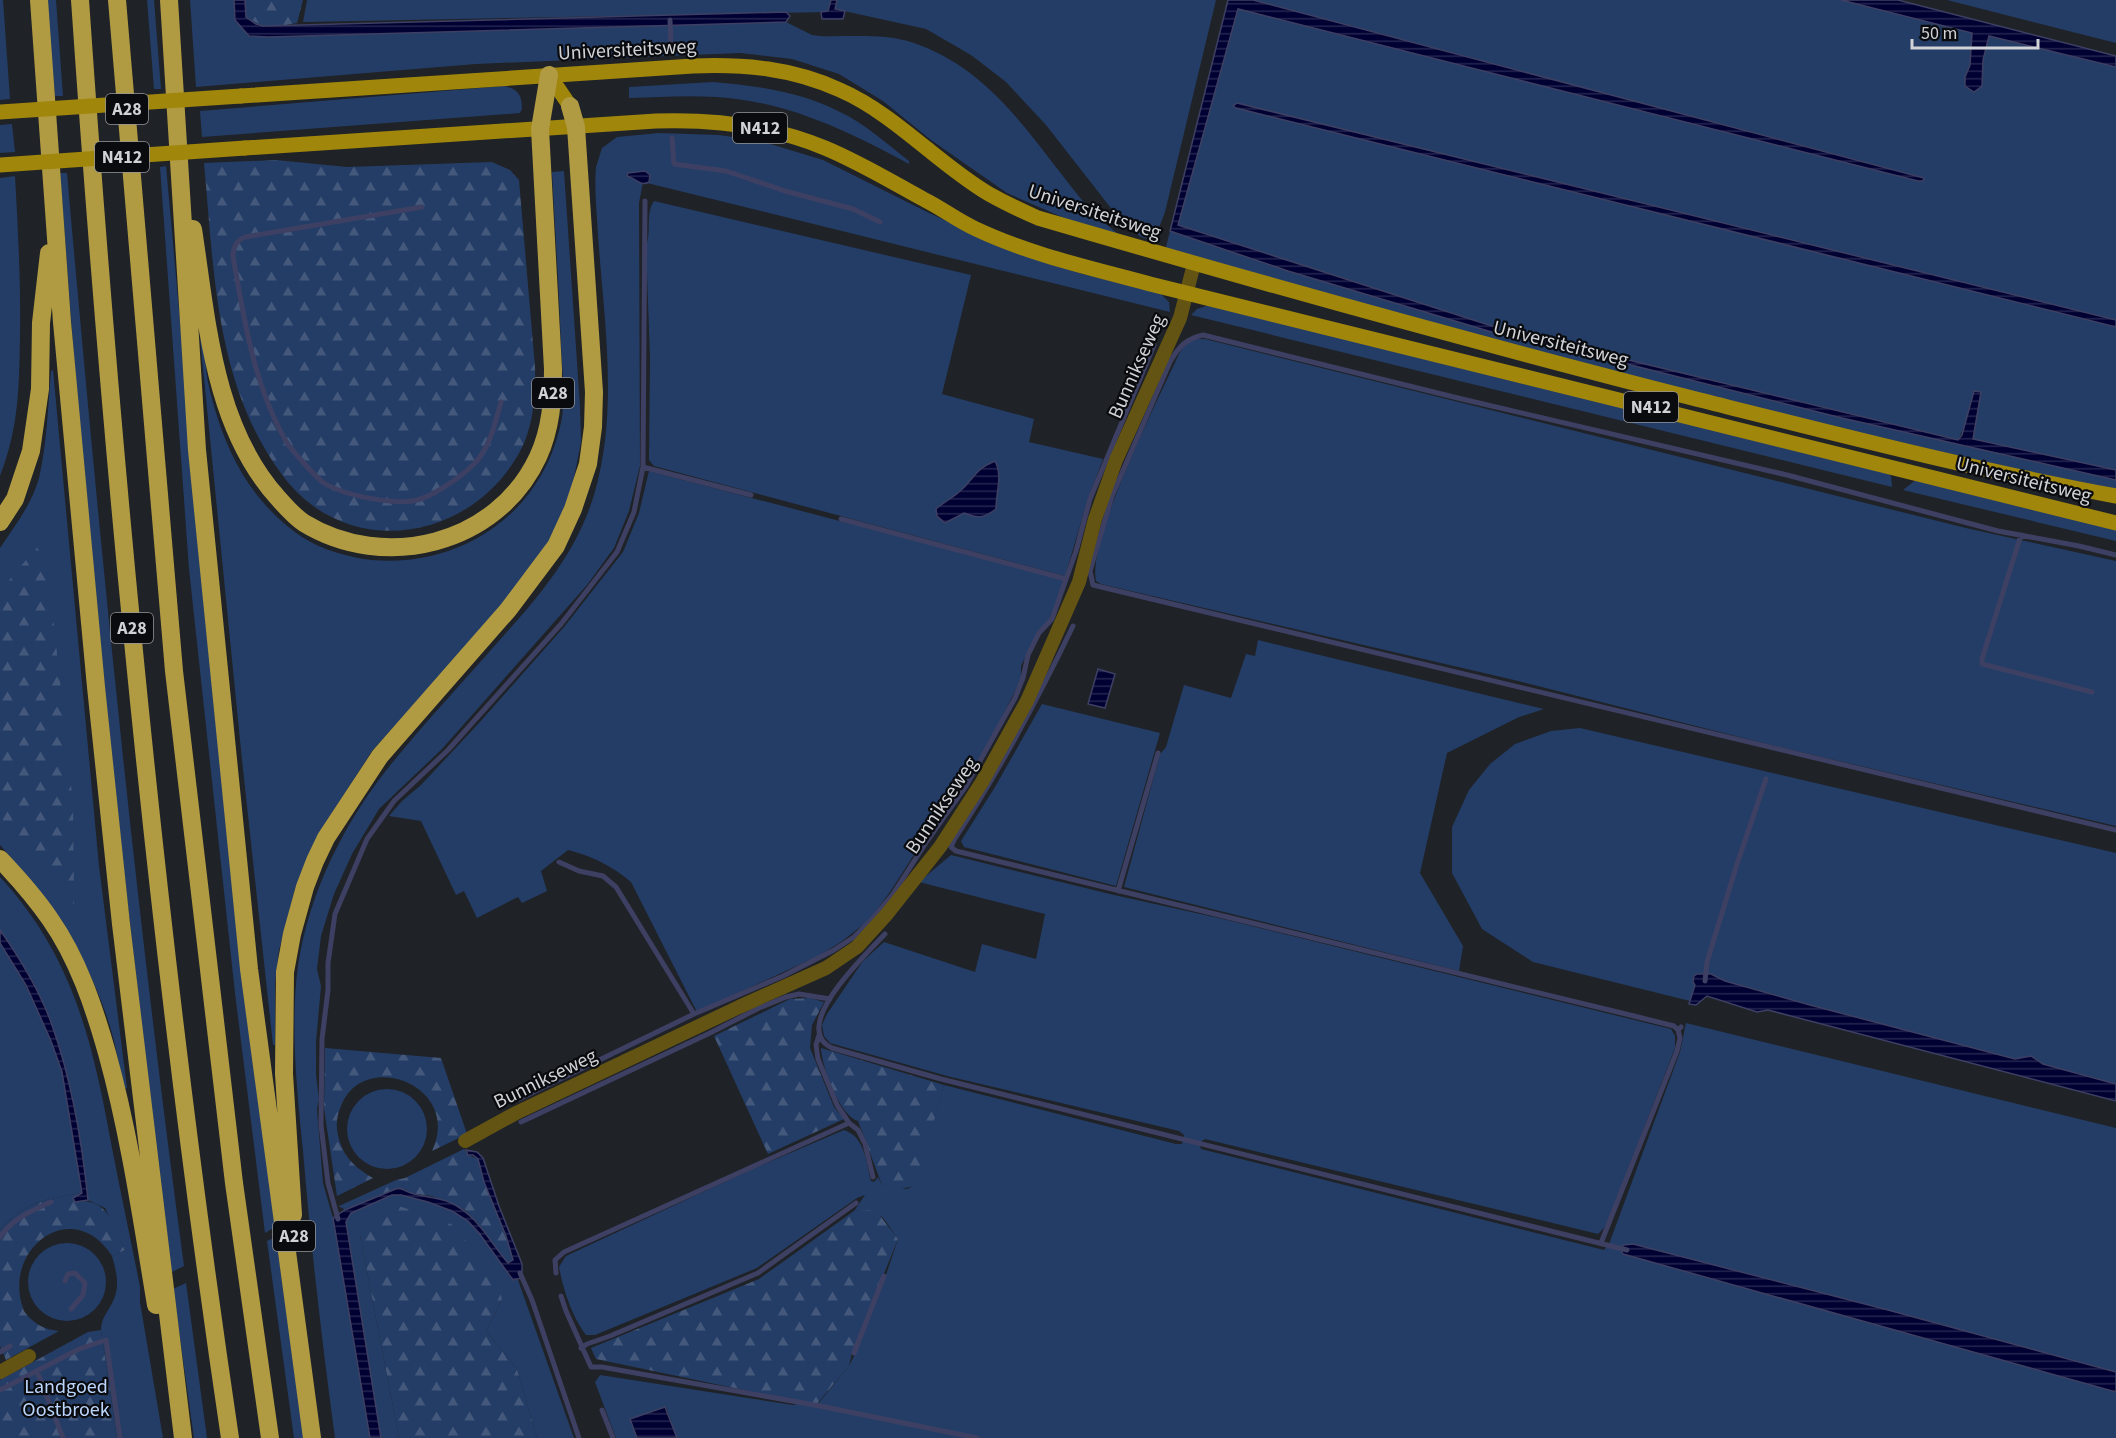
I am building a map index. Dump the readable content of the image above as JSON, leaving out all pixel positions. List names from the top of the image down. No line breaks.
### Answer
{"streets":{"highway":["A28"],"main road":["Universiteitsweg","N412"],"street":["Bunnikseweg"]},"crossings":[["Universiteitsweg","A28"],["Universiteitsweg","Bunnikseweg"]],"parks":["Landgoed Oostbroek"],"scale_bar":"50 m"}
